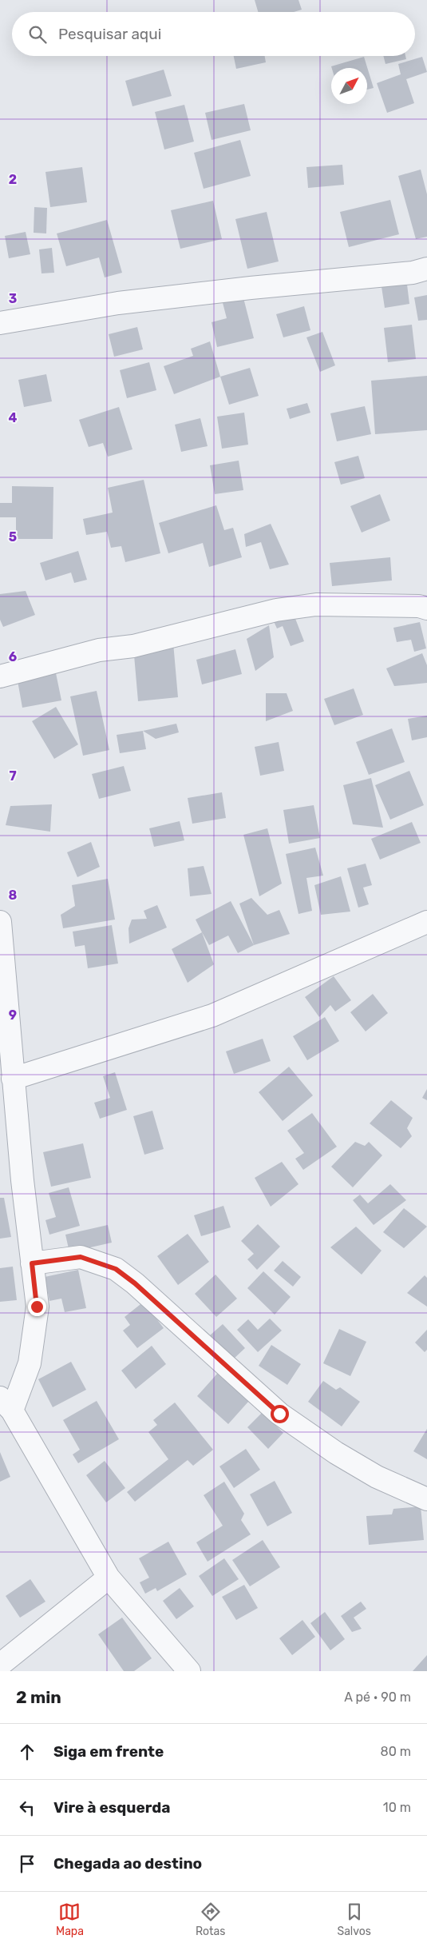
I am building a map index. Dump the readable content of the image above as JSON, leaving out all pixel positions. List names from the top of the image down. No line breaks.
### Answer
{"north":"top right","page":{"search":"Pesquisar aqui","heading":["2 min","A pé · 90 m"],"list":[["Siga em frente","80 m"],["Vire à esquerda","10 m"],"Chegada ao destino"],"nav":["Mapa","Rotas","Salvos"]},"grid":{"rows":["2","3","4","5","6","7","8","9"]}}
